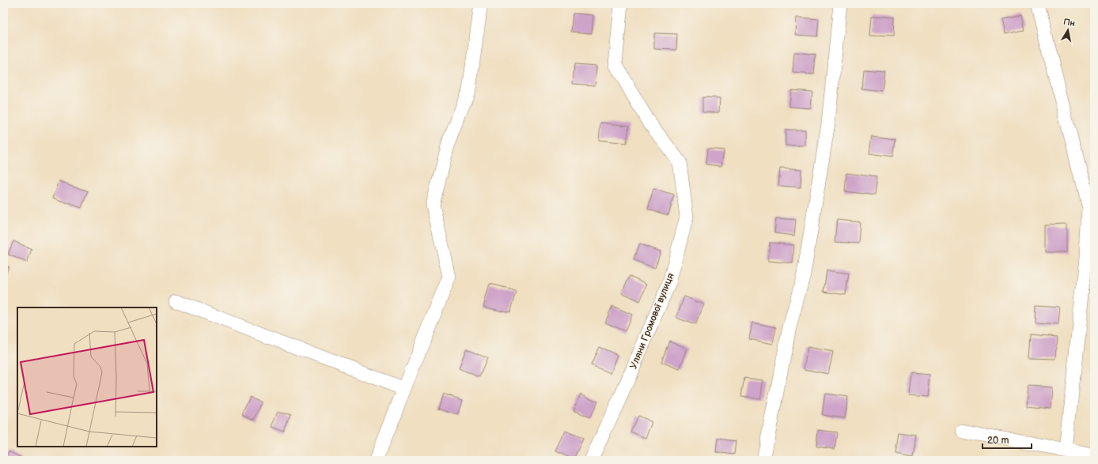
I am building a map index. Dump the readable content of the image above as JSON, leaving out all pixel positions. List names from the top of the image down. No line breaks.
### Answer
{"streets":{"street":["Уляни Громової вулиця"]},"scale_bar":"20 m","north":"top"}
